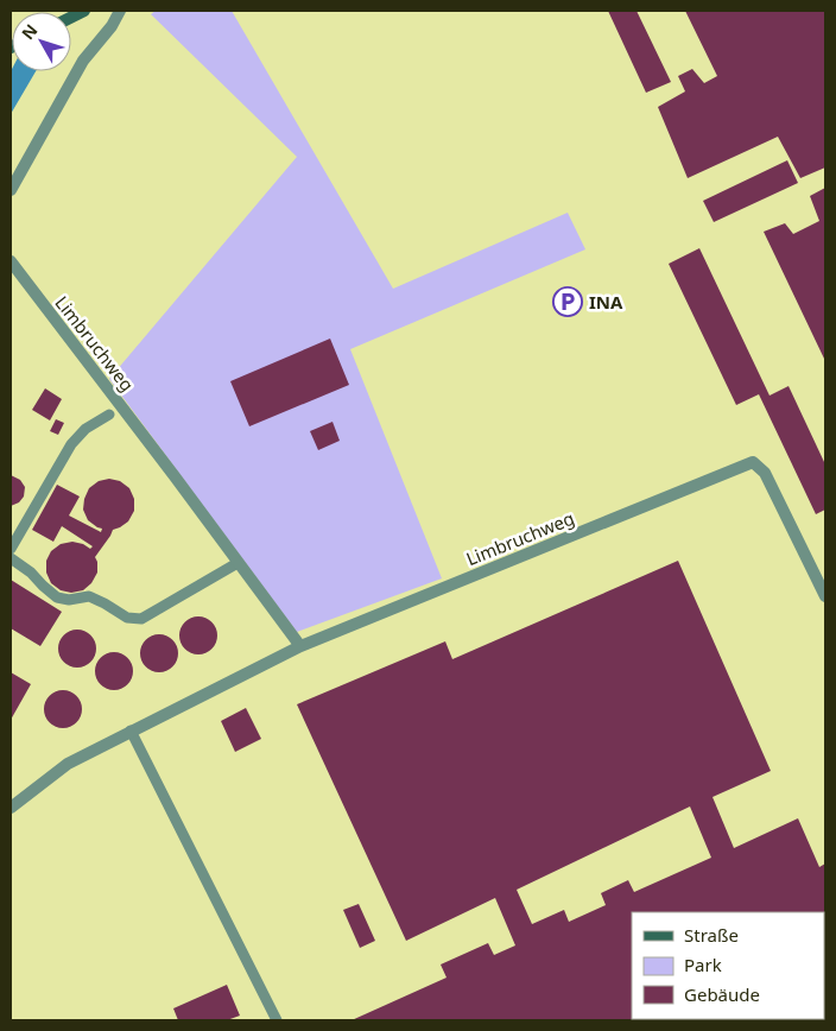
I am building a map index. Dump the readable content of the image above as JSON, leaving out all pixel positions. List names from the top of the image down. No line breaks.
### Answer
{"streets":{"street":["Limbruchweg"]},"places":{"parking":["INA"]},"legend":["Straße","Park","Gebäude"],"north":"top left"}
